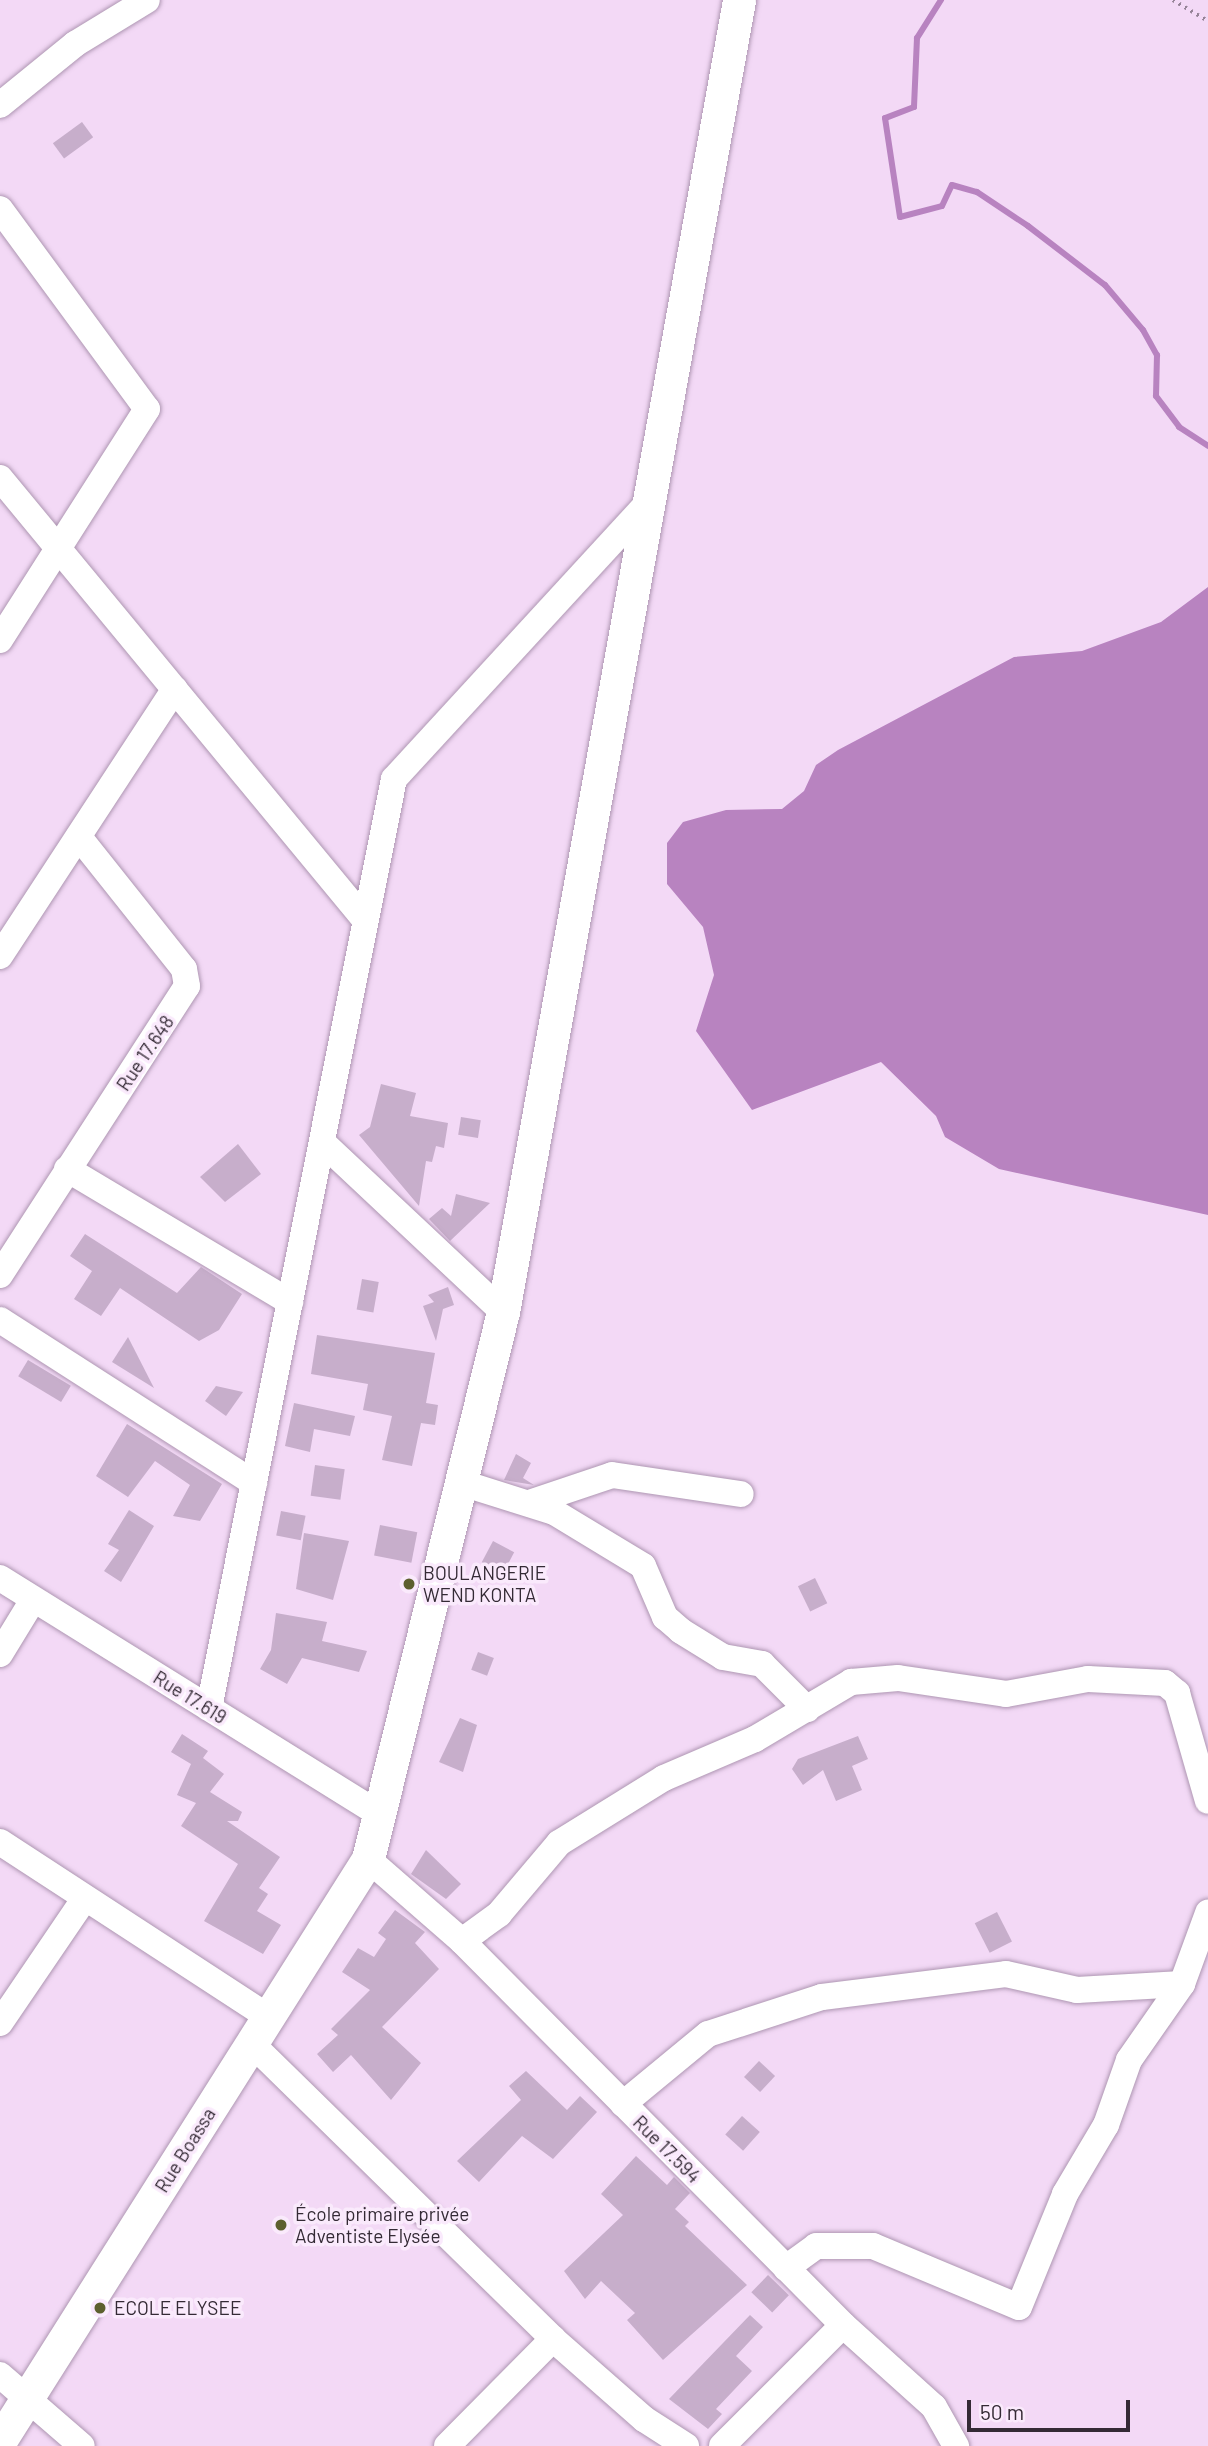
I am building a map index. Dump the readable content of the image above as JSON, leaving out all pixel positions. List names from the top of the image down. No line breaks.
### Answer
{"streets":{"street":["Rue 17.648","Rue 17.619","Rue 17.594","Rue Boassa"]},"crossings":[["Rue 17.619","Rue Boassa"],["Rue 17.594","Rue Boassa"]],"places":["BOULANGERIE WEND KONTA","École primaire privée Adventiste Elysée","ECOLE ELYSEE"],"scale_bar":"50 m"}
